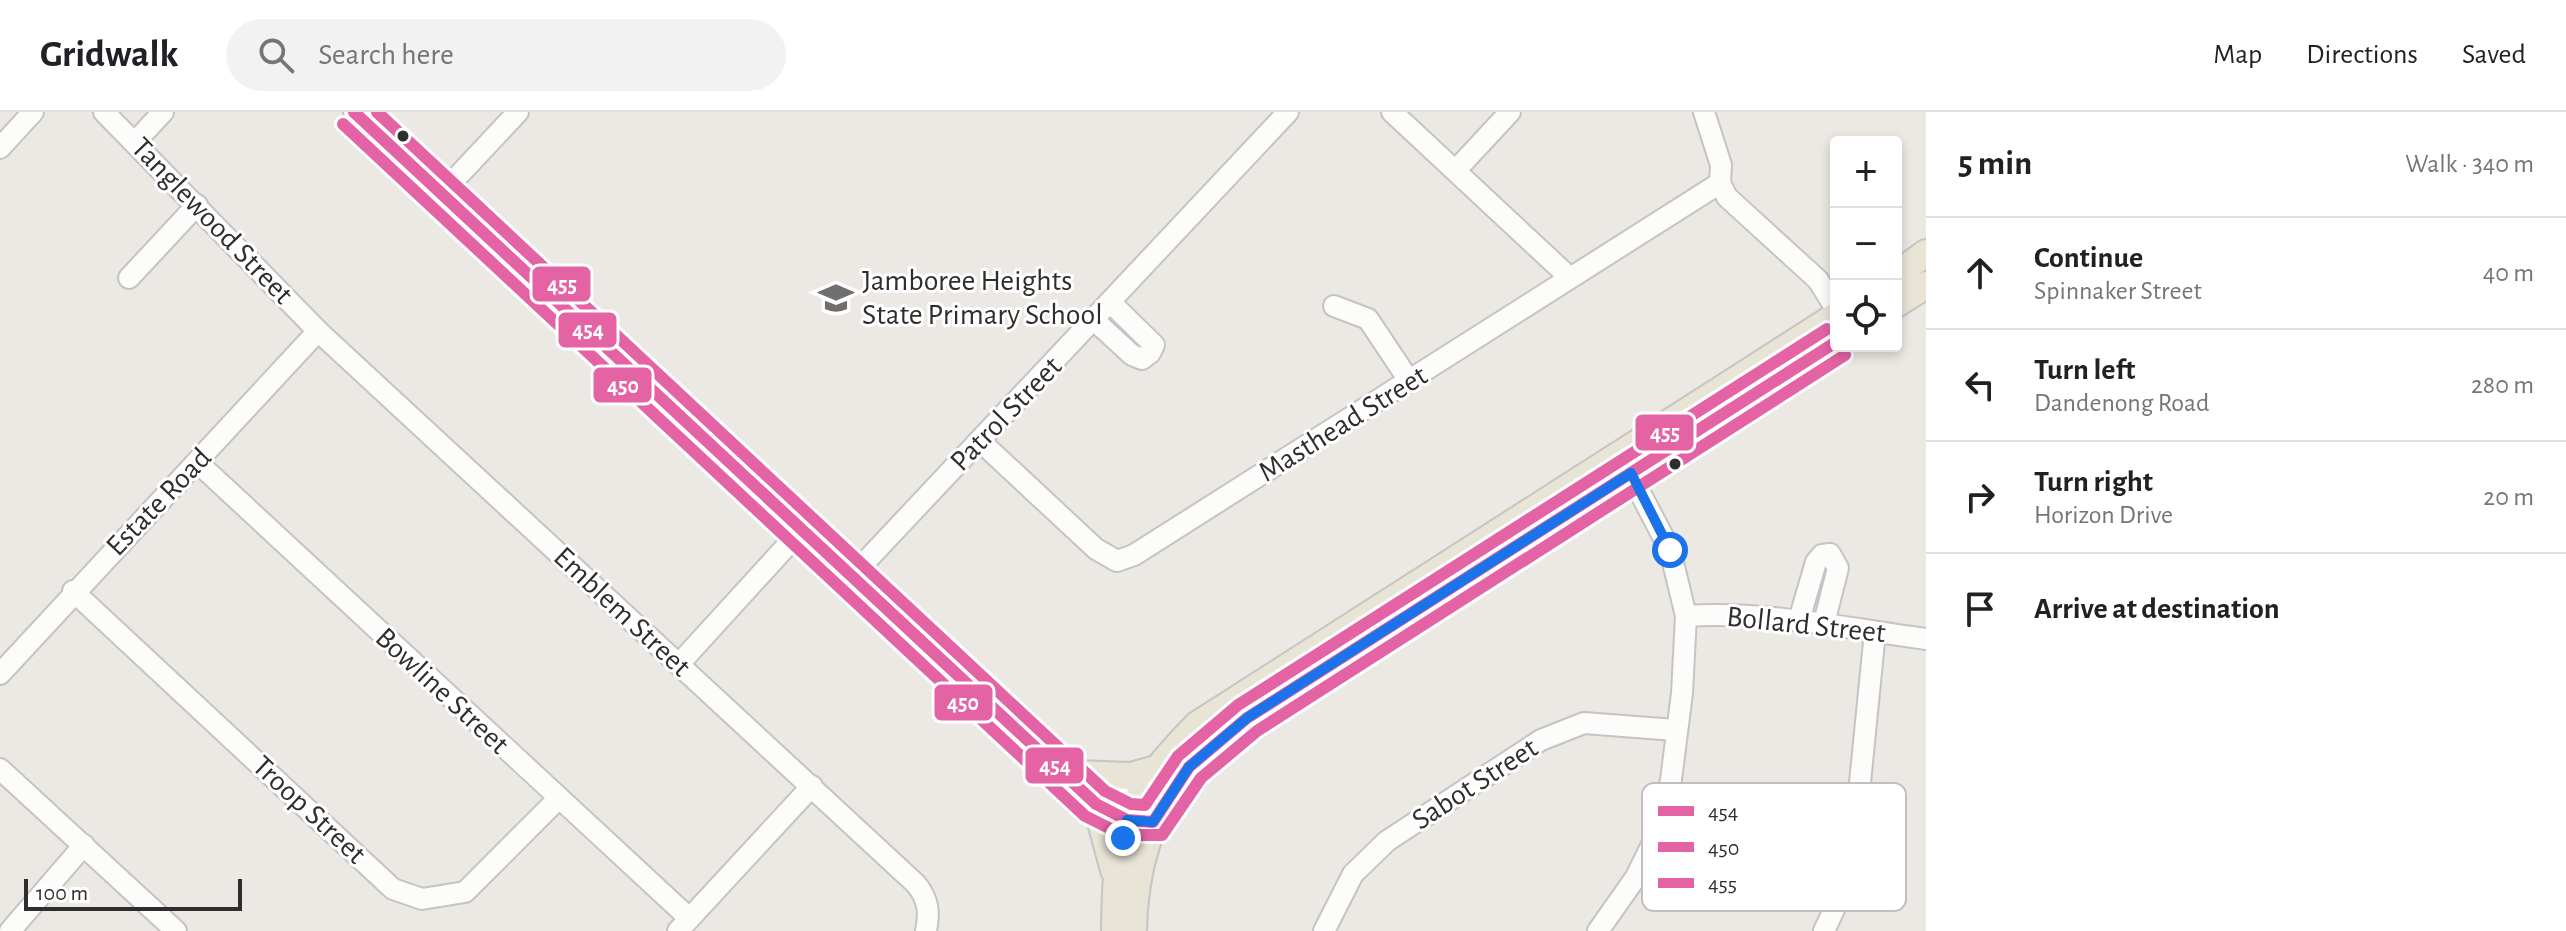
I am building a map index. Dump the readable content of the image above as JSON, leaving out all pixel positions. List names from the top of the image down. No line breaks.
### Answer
{"streets":{"street":["Tanglewood Street","Patrol Street","Masthead Street","Estate Road","Emblem Street","Bollard Street","Bowline Street","Sabot Street","Troop Street"]},"crossings":[["Tanglewood Street","Estate Road"],["Tanglewood Street","Emblem Street"],["Patrol Street","Masthead Street"],["Estate Road","Emblem Street"],["Estate Road","Bowline Street"],["Estate Road","Troop Street"],["Bowline Street","Troop Street"]],"places":{"school or university":["Jamboree Heights State Primary School"]},"lines":["transit line 454","transit line 455","transit line 450"],"legend":["454","450","455"],"scale_bar":"100 m","page":{"header":"Gridwalk","search":"Search here","nav":["Map","Directions","Saved"],"heading":["5 min","Walk · 340 m"],"map_buttons":["+","−"],"list":[["Continue","Spinnaker Street","40 m"],["Turn left","Dandenong Road","280 m"],["Turn right","Horizon Drive","20 m"],"Arrive at destination"],"scale":"100 m"}}
